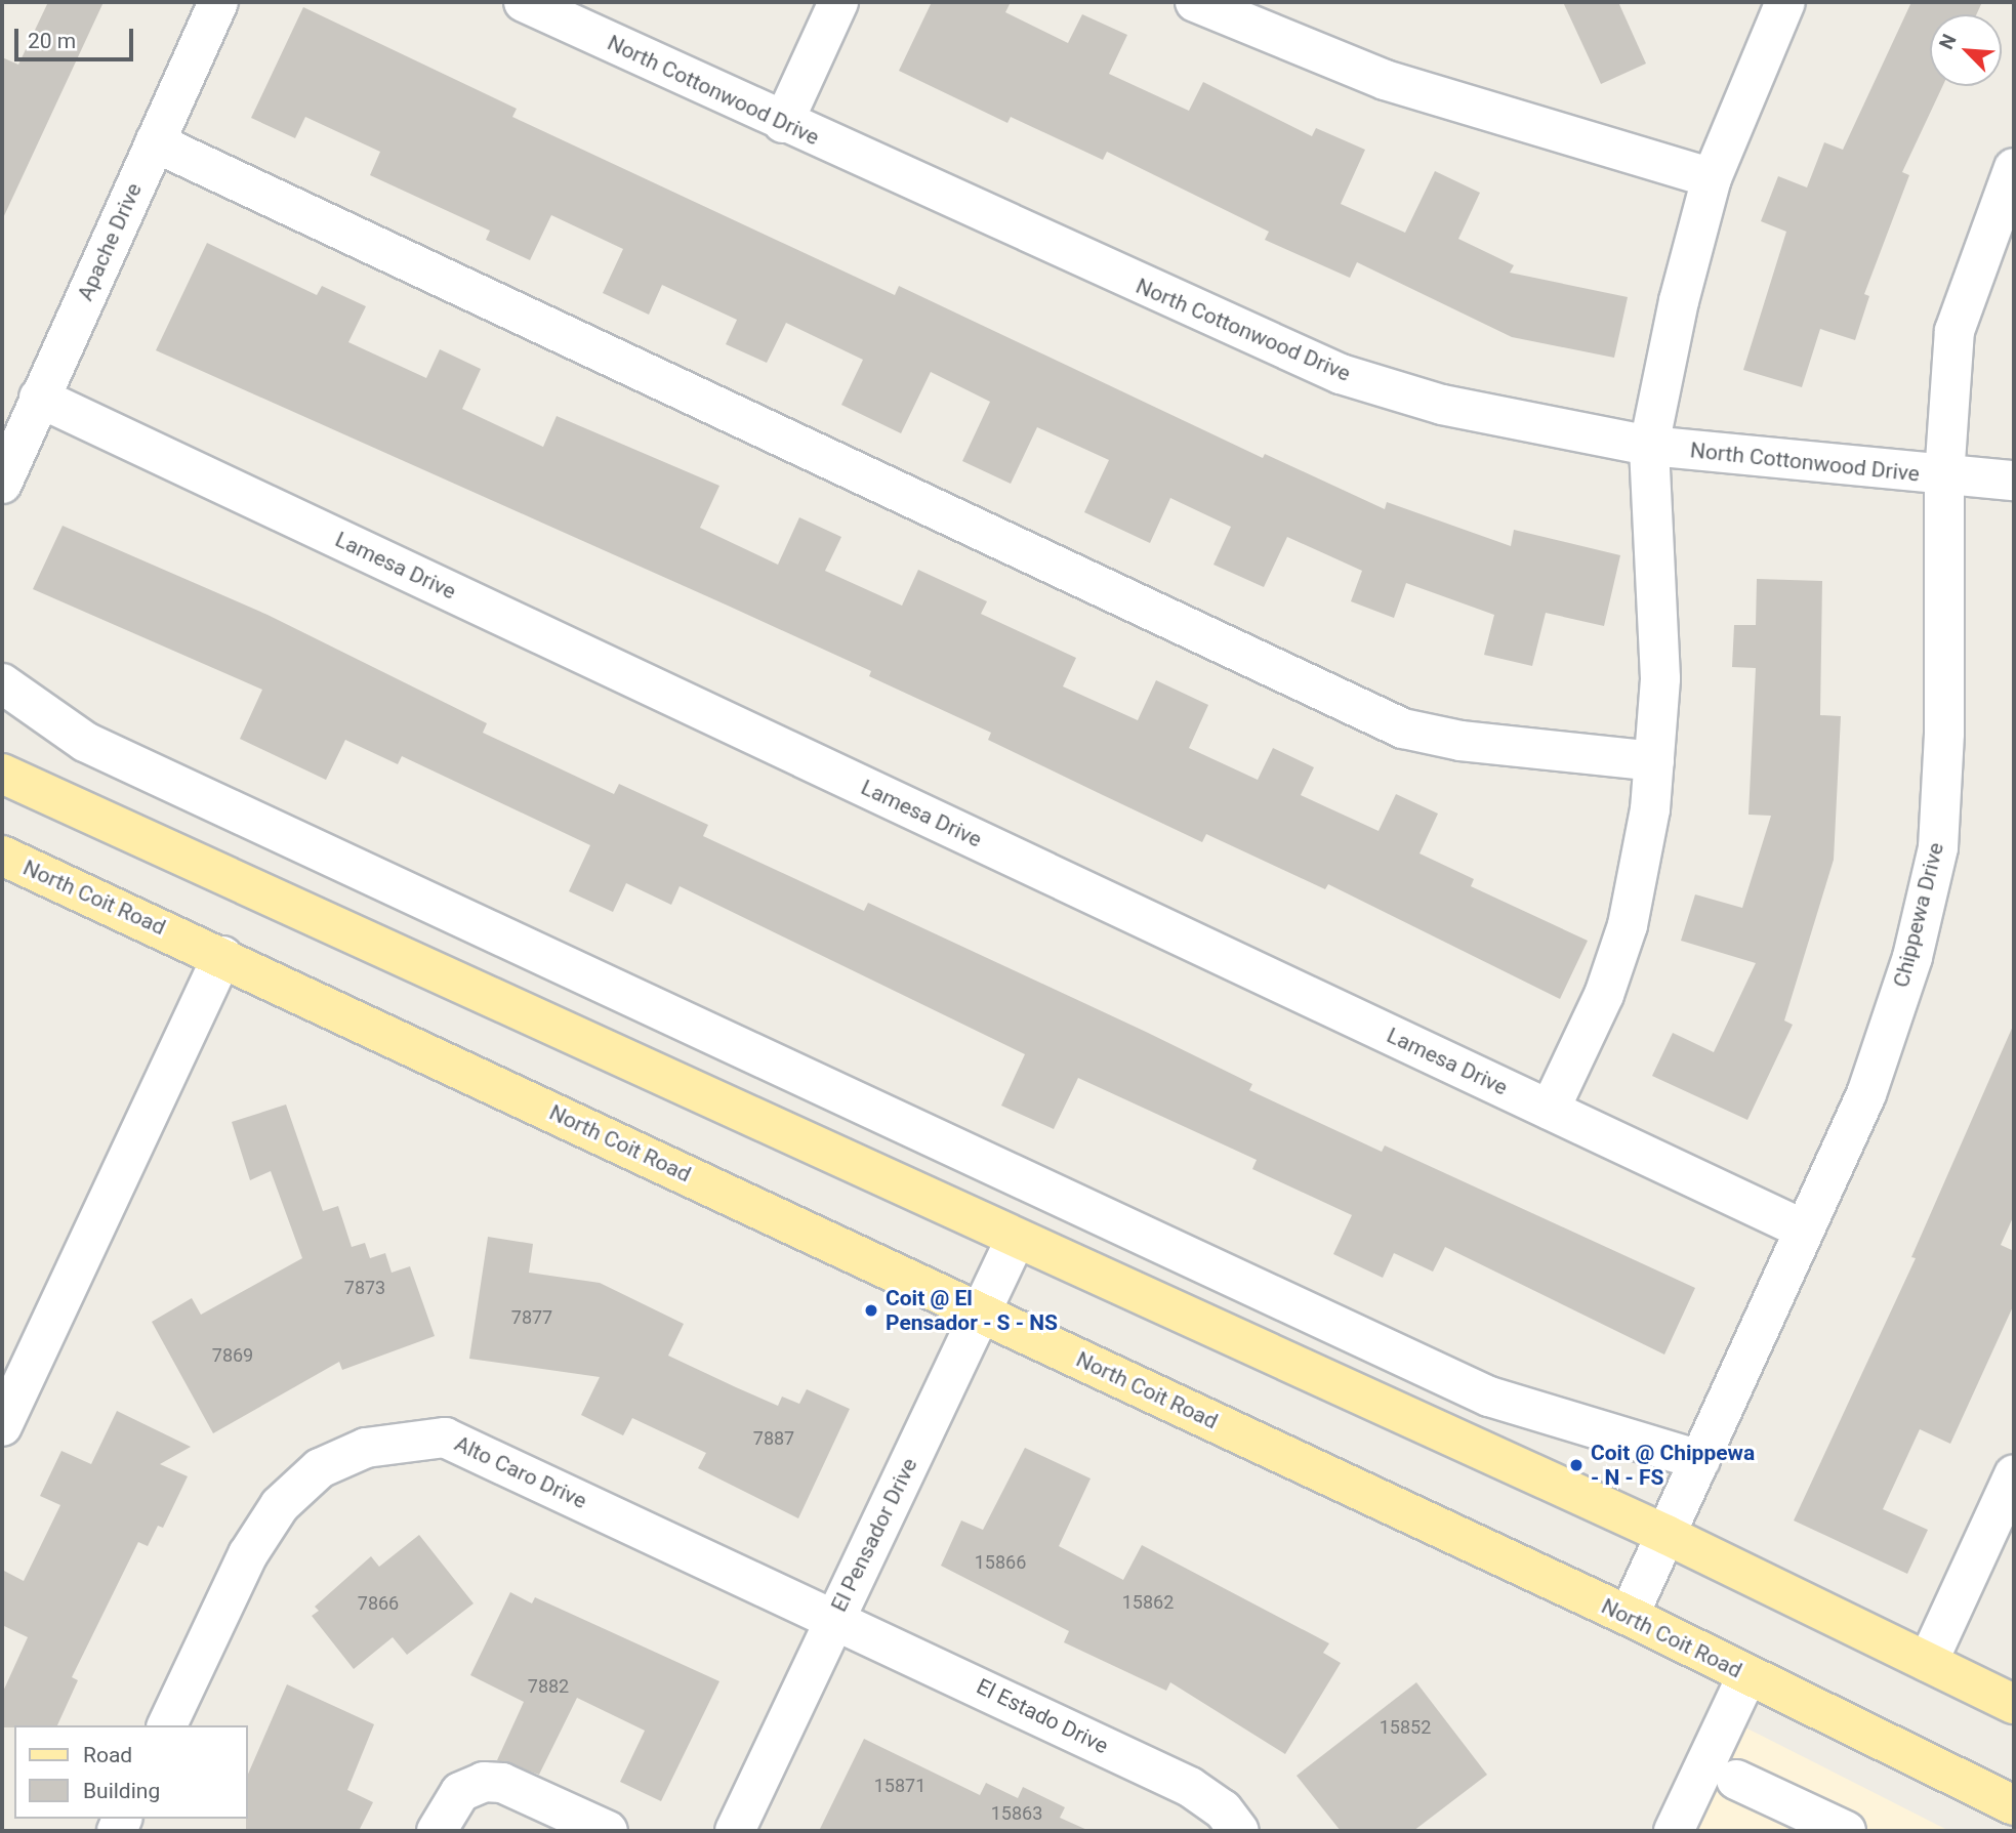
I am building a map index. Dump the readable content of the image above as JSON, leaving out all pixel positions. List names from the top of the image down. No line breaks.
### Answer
{"streets":{"main road":["North Coit Road"],"street":["North Cottonwood Drive","Apache Drive","Lamesa Drive","Chippewa Drive","Alto Caro Drive","El Pensador Drive","El Estado Drive"]},"crossings":[["North Cottonwood Drive","Chippewa Drive"],["Apache Drive","Lamesa Drive"],["Lamesa Drive","Chippewa Drive"],["North Coit Road","Chippewa Drive"],["North Coit Road","El Pensador Drive"],["Alto Caro Drive","El Pensador Drive"],["Alto Caro Drive","El Estado Drive"],["El Pensador Drive","El Estado Drive"]],"places":["Coit @ El Pensador - S - NS","Coit @ Chippewa - N - FS"],"house_numbers":["7873","7877","7869","7887","15866","15862","7866","7882","15852","15871","15863"],"legend":["Road","Building"],"scale_bar":"20 m","north":"top left"}
